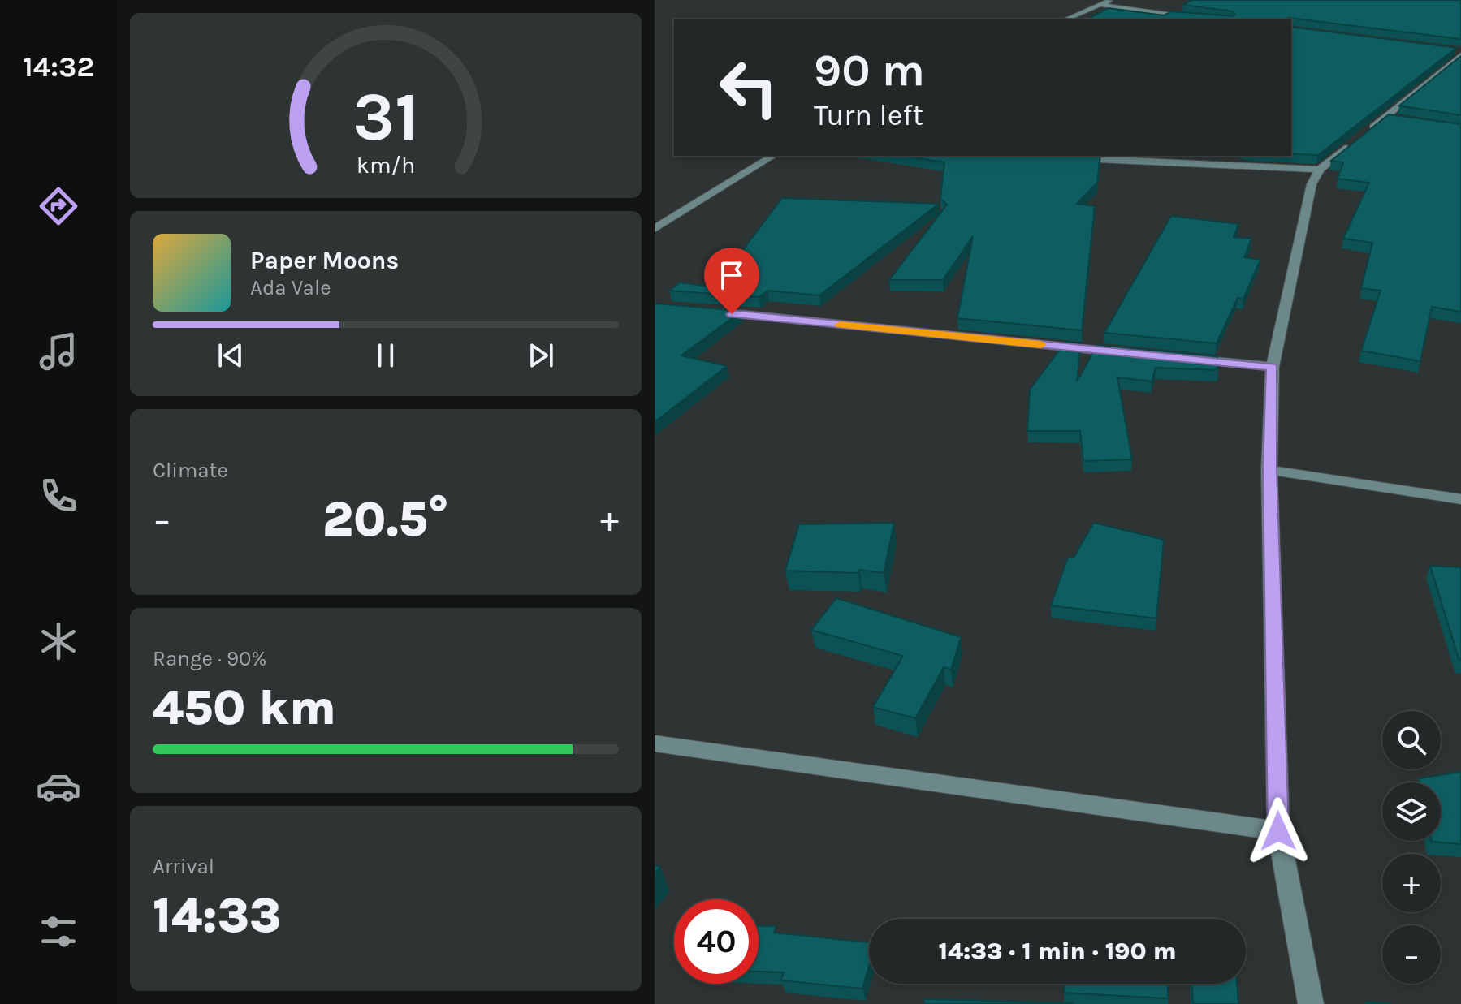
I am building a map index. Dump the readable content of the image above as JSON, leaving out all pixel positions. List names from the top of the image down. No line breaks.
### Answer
{"page":{"tabs":"14:32","turn":["90 m","Turn left"],"song":["Paper Moons","Ada Vale"],"tile":["Climate",["Range · 90%","450 km"],["Arrival","14:33"]],"heat":["−","20.5°","+"],"map_buttons":["+","−"],"limit":"40","trip":"14:33 · 1 min · 190 m","gauge":["31","km/h"]}}
